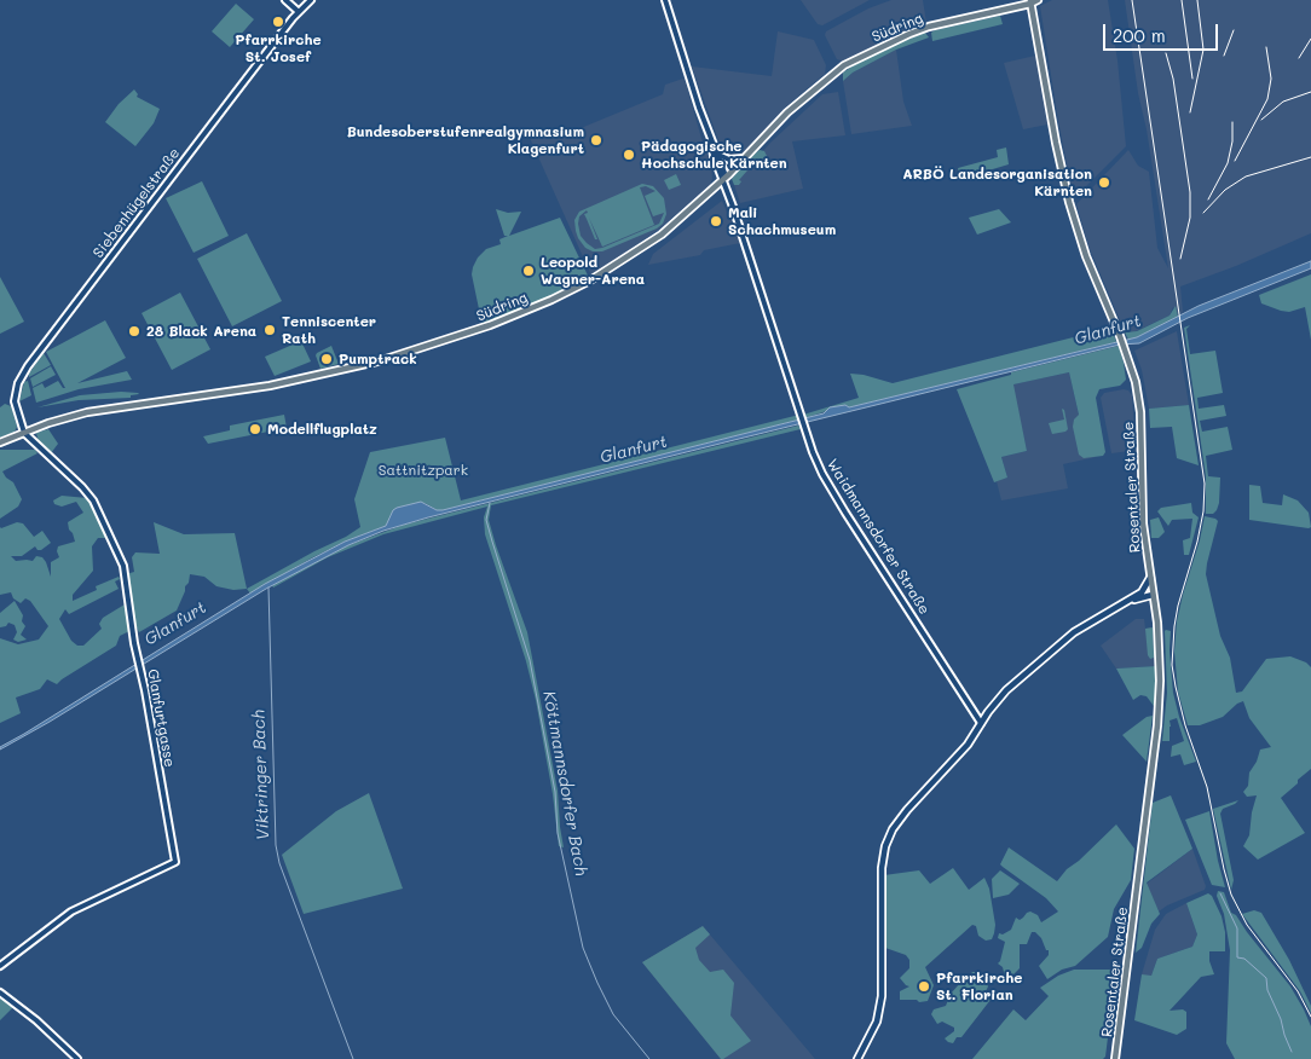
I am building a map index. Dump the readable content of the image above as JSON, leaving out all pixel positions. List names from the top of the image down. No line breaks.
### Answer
{"streets":{"main road":["Südring","Rosentaler Straße"],"street":["Siebenhügelstraße","Waidmannsdorfer Straße","Glanfurtgasse"]},"crossings":[["Südring","Siebenhügelstraße"],["Südring","Rosentaler Straße"],["Südring","Waidmannsdorfer Straße"],["Südring","Glanfurtgasse"],["Siebenhügelstraße","Glanfurtgasse"]],"water":["Glanfurt","Viktringer Bach","Köttmannsdorfer Bach"],"parks":["Sattnitzpark"],"places":["Pfarrkirche St. Josef","Bundesoberstufenrealgymnasium Klagenfurt","Pädagogische Hochschule Kärnten","ARBÖ Landesorganisation Kärnten","Mali Schachmuseum","Leopold Wagner-Arena","Tenniscenter Rath","28 Black Arena","Pumptrack","Modellflugplatz","Pfarrkirche St. Florian"],"scale_bar":"200 m"}
